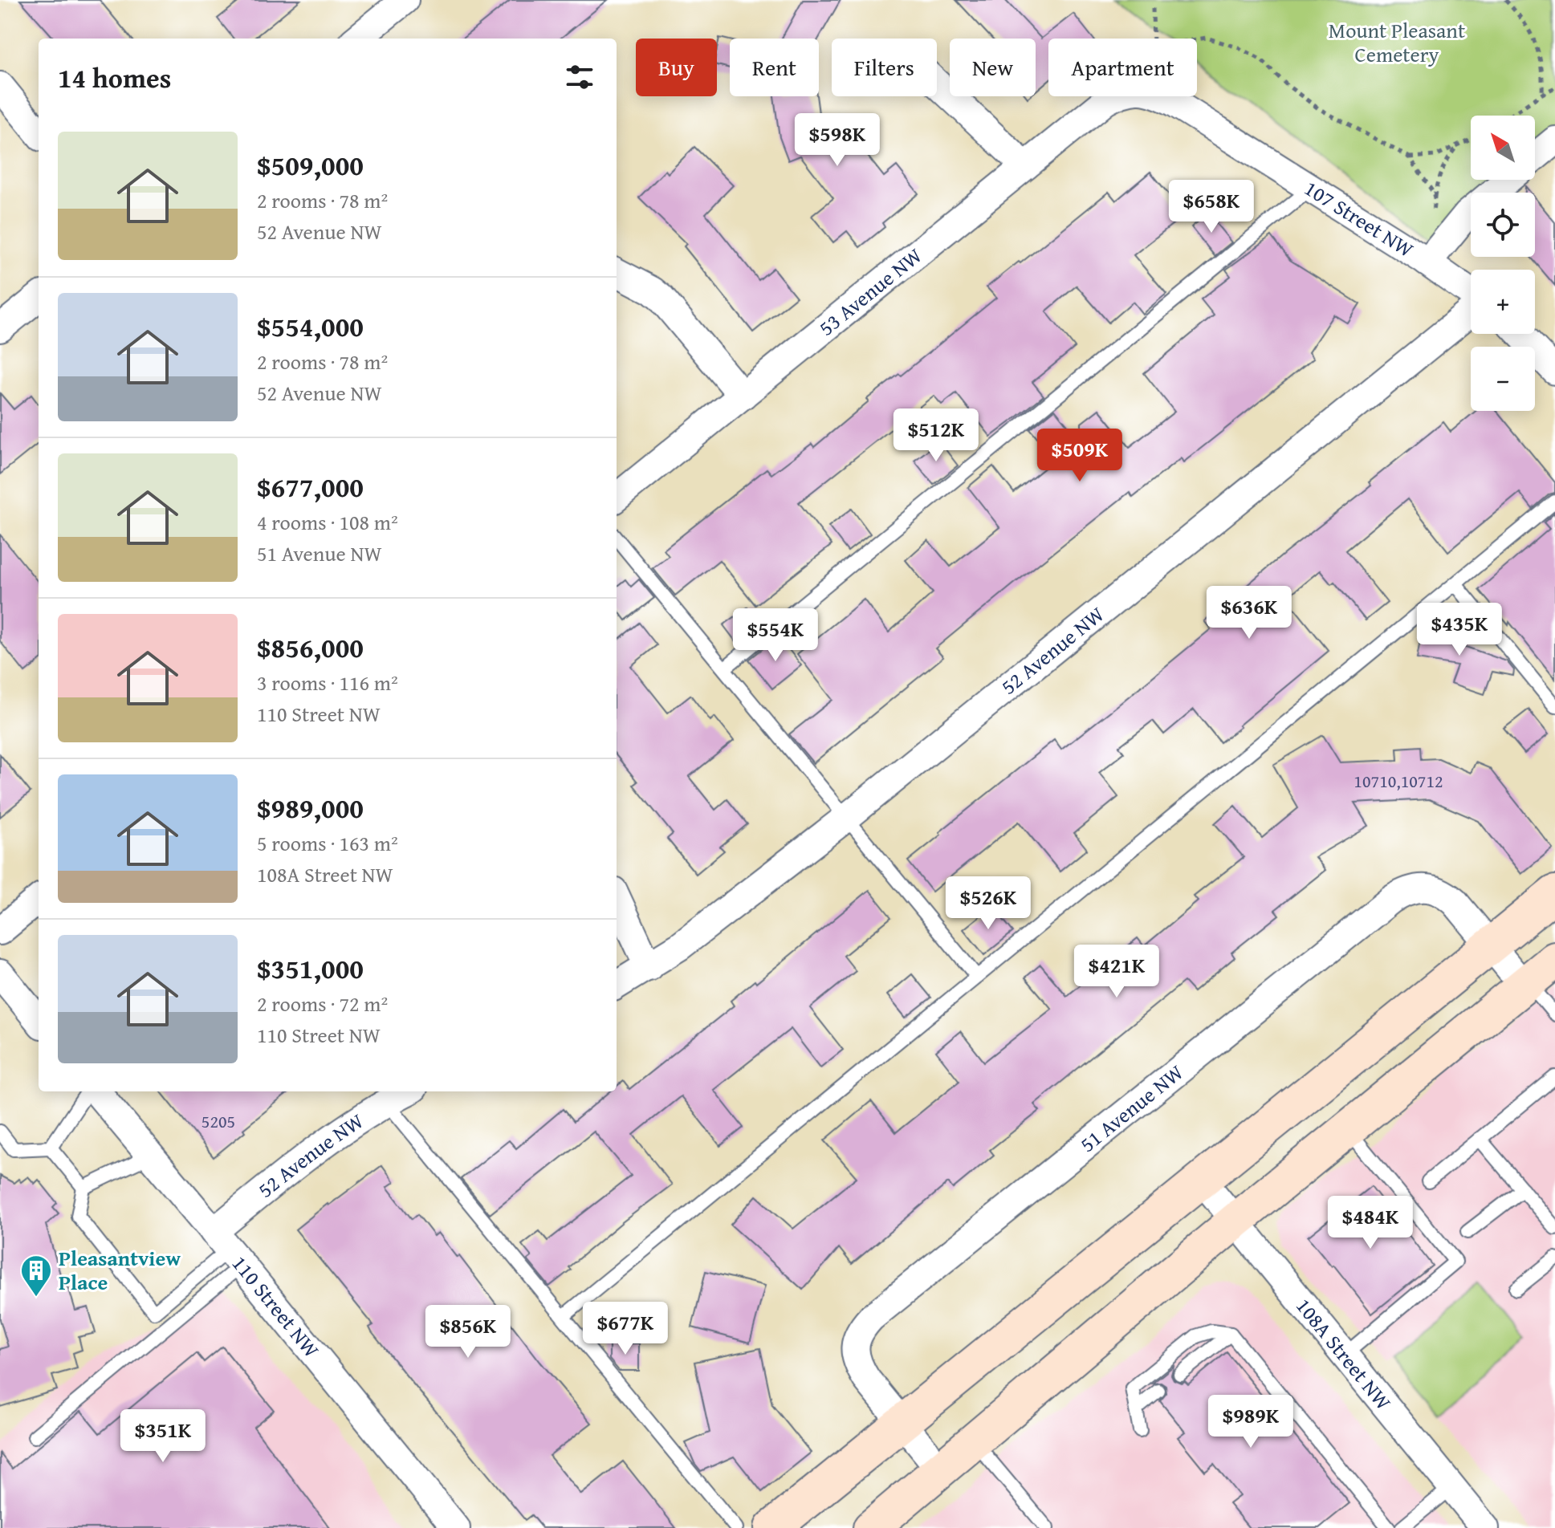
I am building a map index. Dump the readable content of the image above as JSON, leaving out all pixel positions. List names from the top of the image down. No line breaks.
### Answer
{"streets":{"street":["107 Street NW","53 Avenue NW","52 Avenue NW","51 Avenue NW","110 Street NW","108A Street NW"]},"crossings":[["52 Avenue NW","110 Street NW"]],"parks":["Mount Pleasant Cemetery"],"places":{"building":["Pleasantview Place"]},"house_numbers":["10710,10712","5205"],"north":"top left","page":{"chip":["Buy","Rent","Filters","New","Apartment"],"heading":"14 homes","price":["$598K","$658K","$512K","$509K","$636K","$435K","$554K","$526K","$421K","$484K","$677K","$856K","$989K","$351K"],"map_buttons":["+","−"],"list":[{"name":"$509,000","note":"2 rooms · 78 m² · 52 Avenue NW"},{"name":"$554,000","note":"2 rooms · 78 m² · 52 Avenue NW"},{"name":"$677,000","note":"4 rooms · 108 m² · 51 Avenue NW"},{"name":"$856,000","note":"3 rooms · 116 m² · 110 Street NW"},{"name":"$989,000","note":"5 rooms · 163 m² · 108A Street NW"},{"name":"$351,000","note":"2 rooms · 72 m² · 110 Street NW"}]}}
